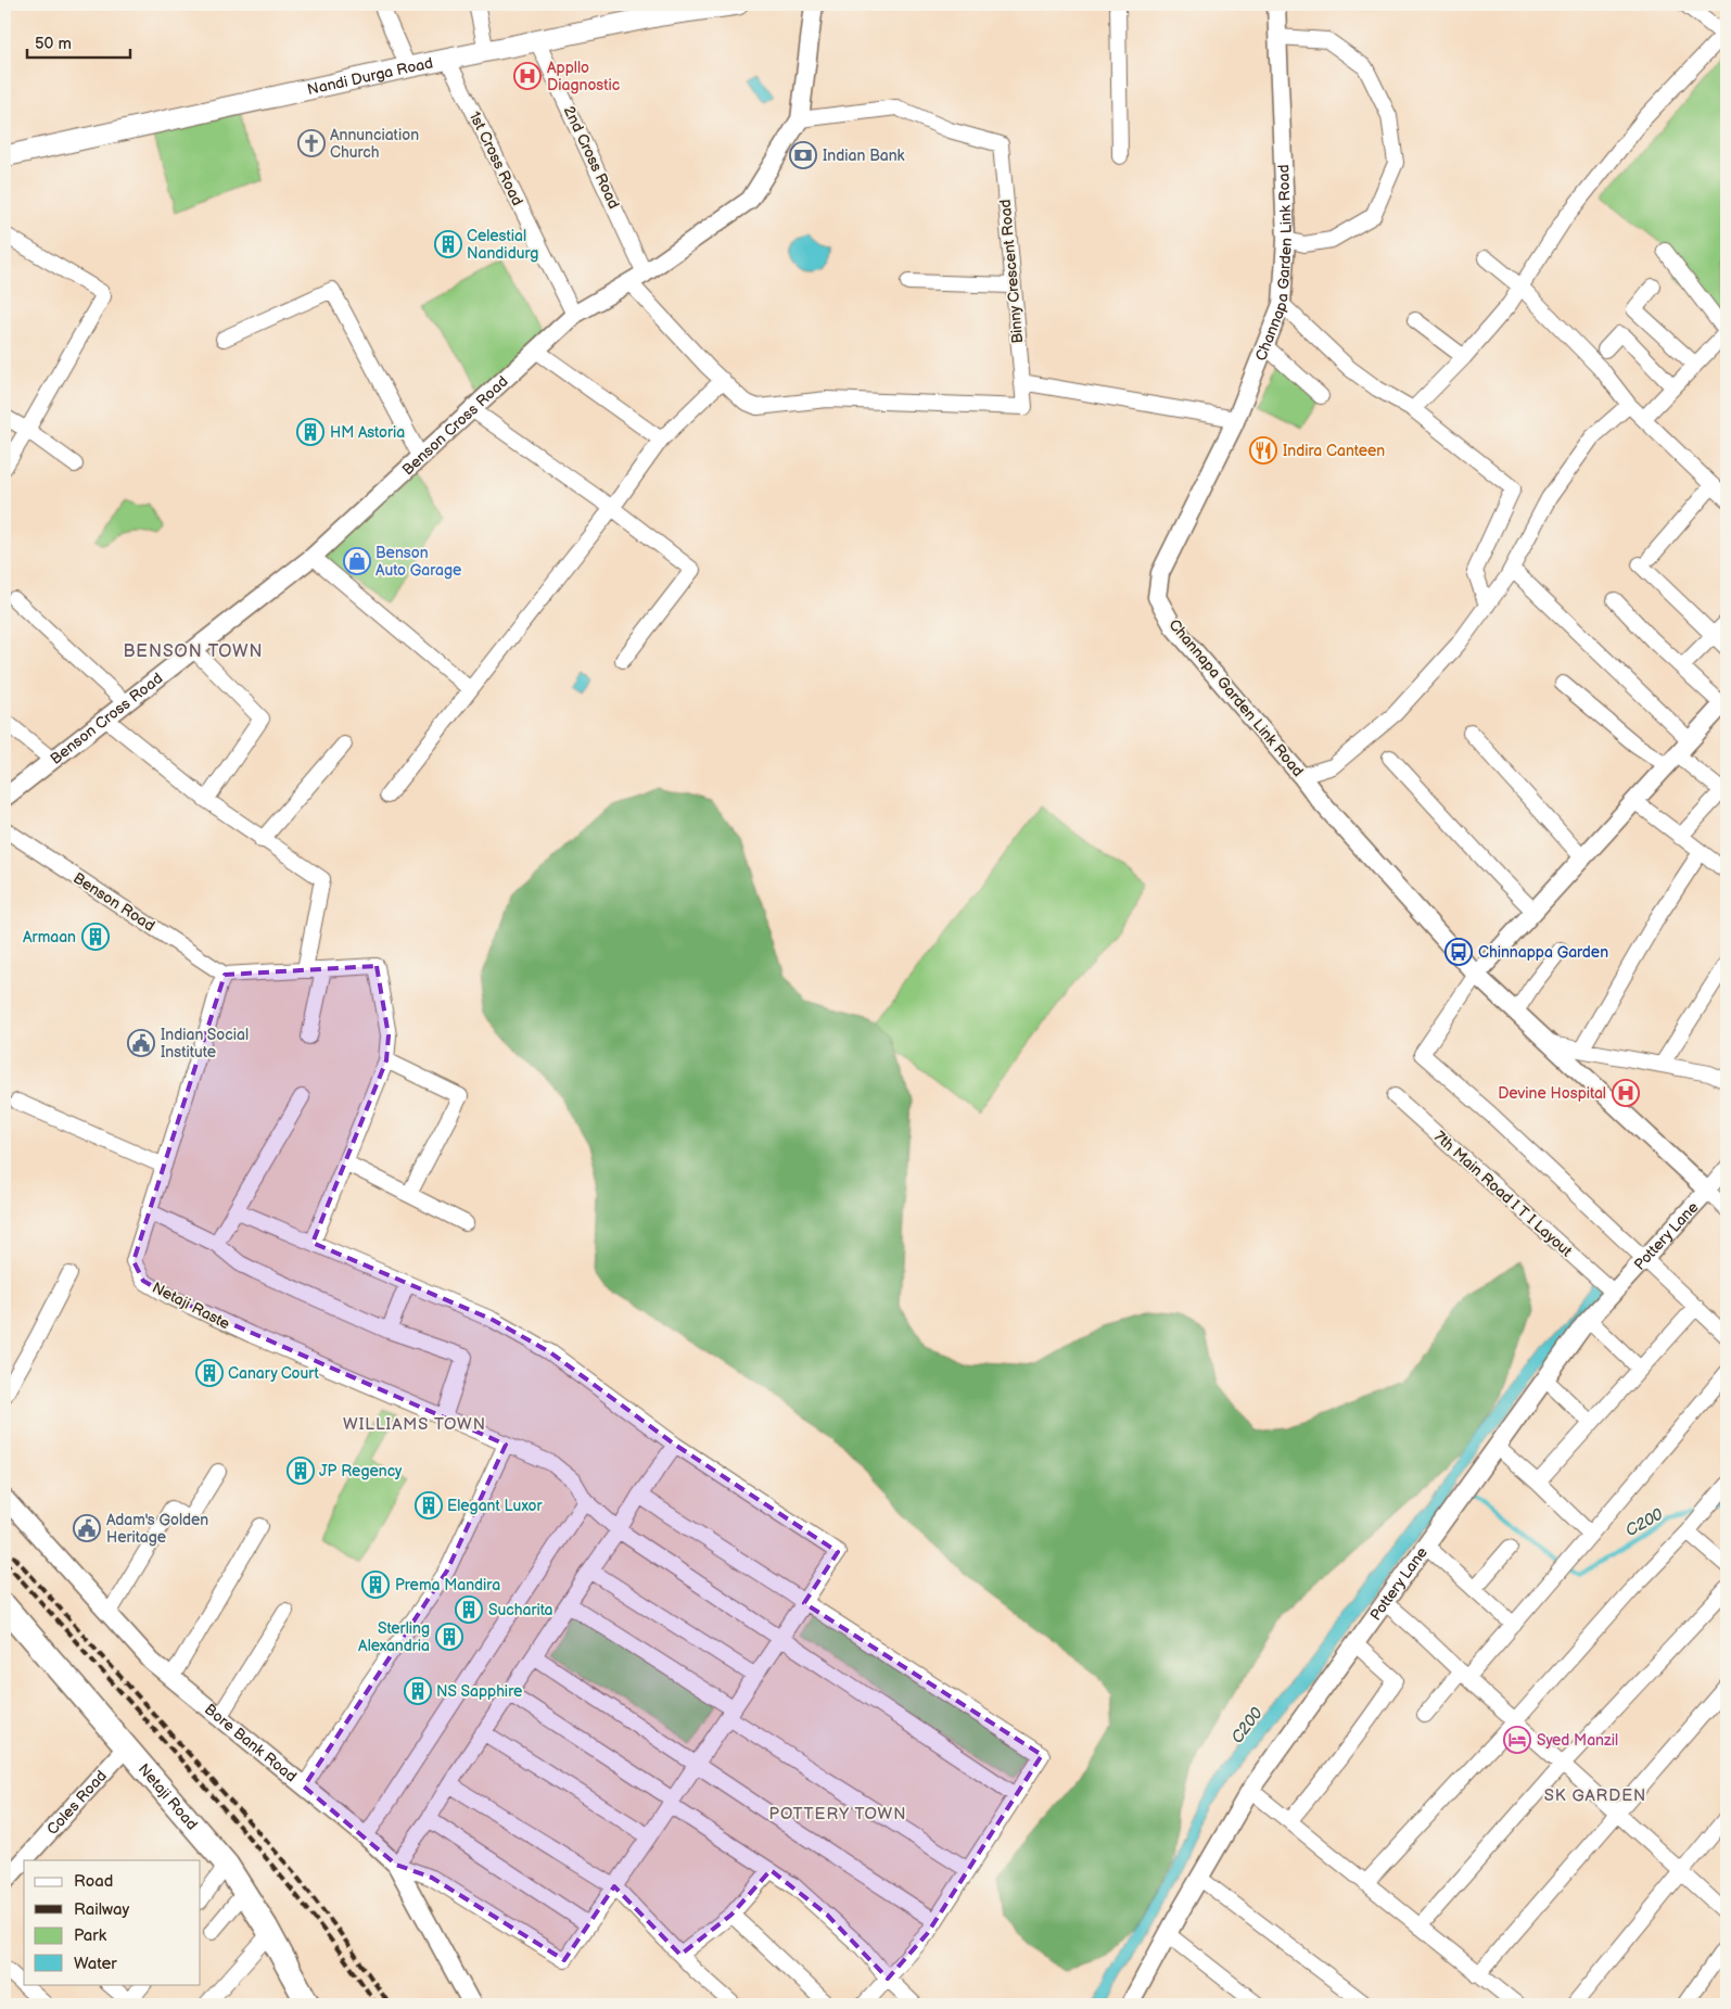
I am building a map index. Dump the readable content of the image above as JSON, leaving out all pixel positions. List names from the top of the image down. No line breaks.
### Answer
{"streets":{"main road":["Nandi Durga Road","Netaji Road"],"street":["2nd Cross Road","1st Cross Road","Channapa Garden Link Road","Binny Crescent Road","Benson Cross Road","Benson Road","7th Main Road I T I Layout","Pottery Lane","Netaji Raste","Bore Bank Road","Coles Road"]},"crossings":[["Nandi Durga Road","2nd Cross Road"],["Nandi Durga Road","1st Cross Road"],["2nd Cross Road","Binny Crescent Road"],["2nd Cross Road","Benson Cross Road"],["1st Cross Road","Benson Cross Road"],["Channapa Garden Link Road","Pottery Lane"],["Binny Crescent Road","Benson Cross Road"],["Benson Road","Netaji Raste"],["7th Main Road I T I Layout","Pottery Lane"],["Netaji Road","Coles Road"]],"districts":["BENSON TOWN","WILLIAMS TOWN","SK GARDEN","POTTERY TOWN"],"water":["C200"],"places":{"hospital":["Appllo Diagnostic","Devine Hospital"],"church":["Annunciation Church"],"bank":["Indian Bank"],"building":["Celestial Nandidurg","HM Astoria","Armaan","Canary Court","JP Regency","Elegant Luxor","Prema Mandira","Sucharita","Sterling Alexandria","NS Sapphire"],"restaurant":["Indira Canteen"],"shop":["Benson Auto Garage"],"bus stop":["Chinnappa Garden"],"public building":["Indian Social Institute","Adam's Golden Heritage"],"hotel":["Syed Manzil"]},"legend":["Road","Railway","Park","Water"],"scale_bar":"50 m"}
